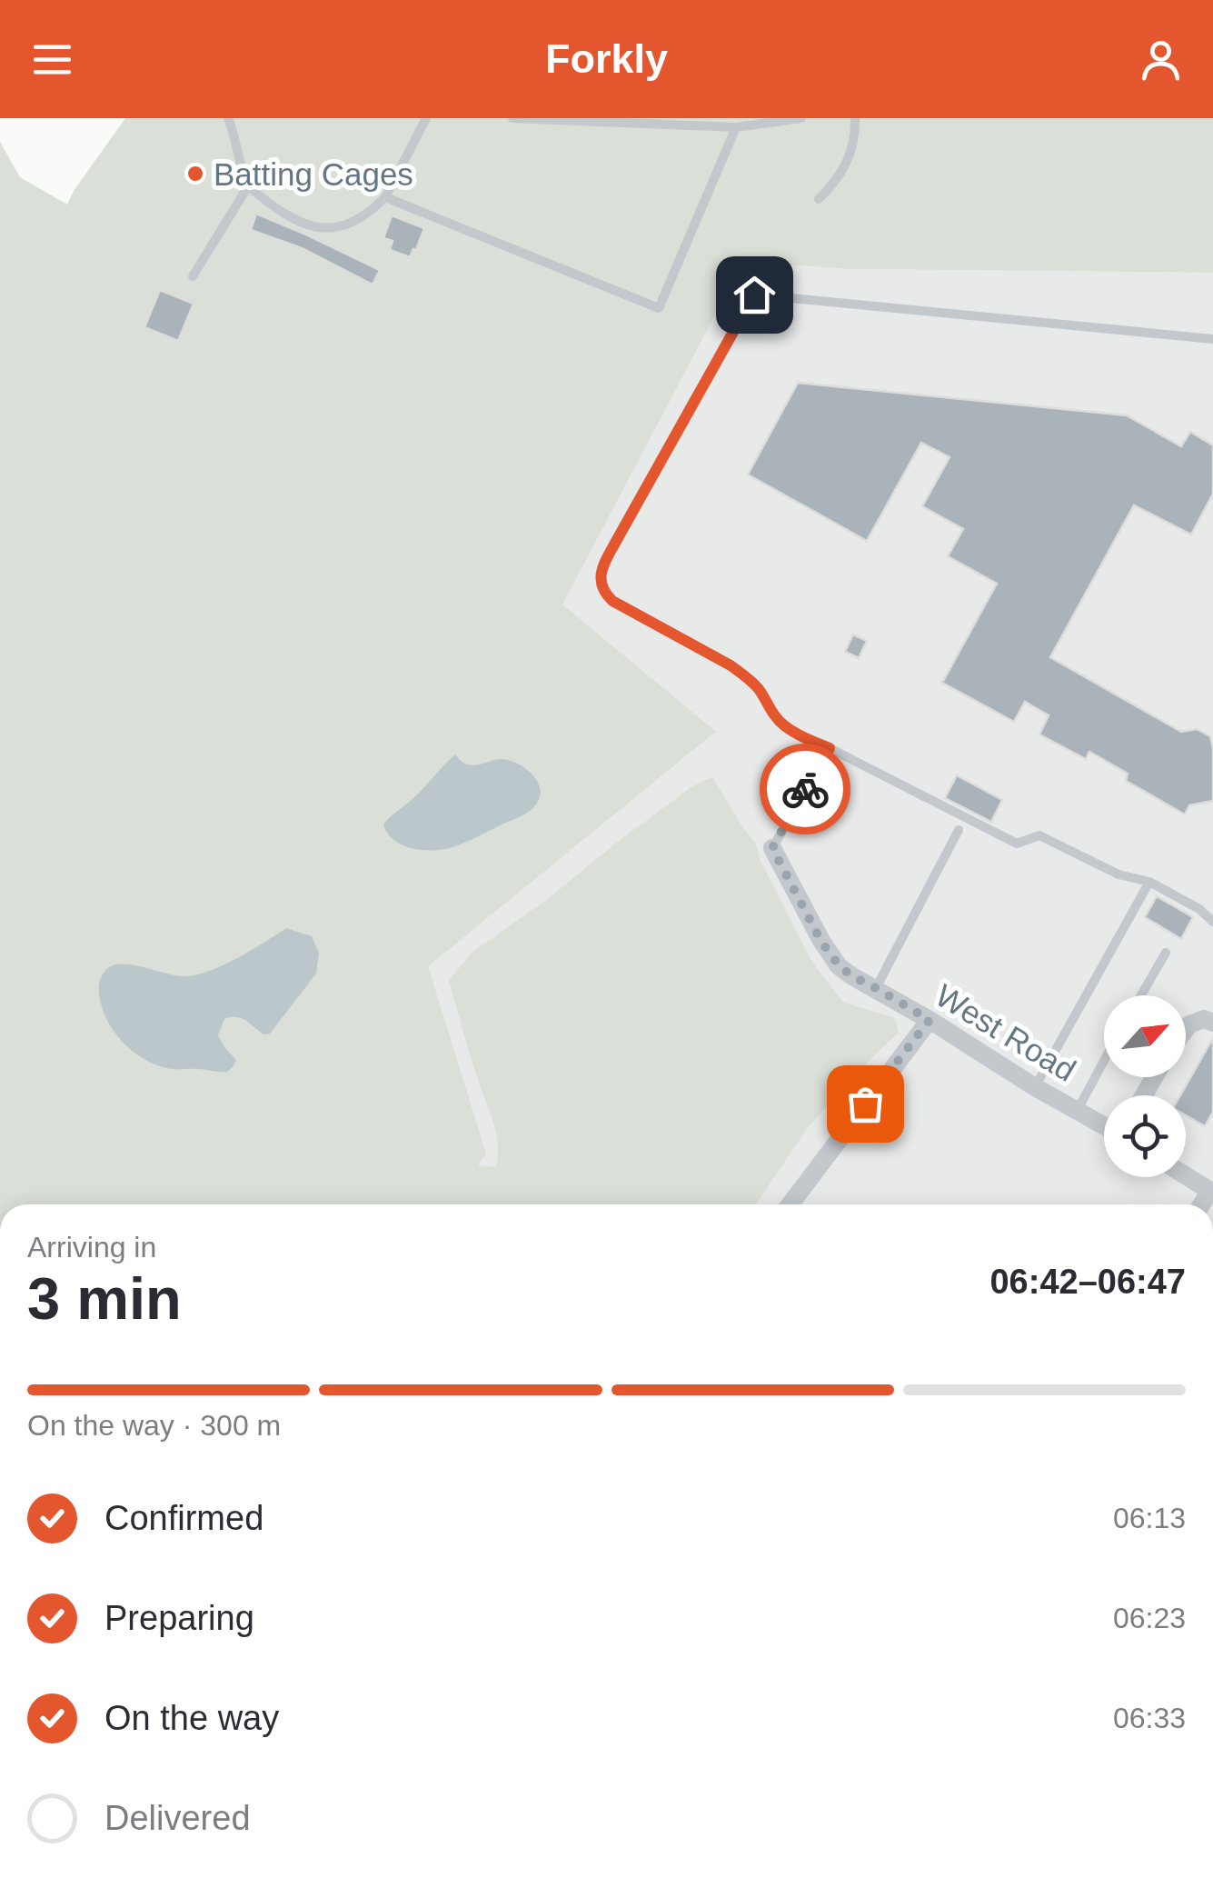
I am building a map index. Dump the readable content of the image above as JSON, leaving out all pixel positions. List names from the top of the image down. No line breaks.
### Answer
{"streets":{"street":["West Road"]},"places":["Batting Cages"],"north":"top right","page":{"header":"Forkly","heading":["3 min","Arriving in","06:42–06:47"],"bar":"On the way · 300 m","list":[["Confirmed","06:13"],["Preparing","06:23"],["On the way","06:33"],"Delivered"]}}
